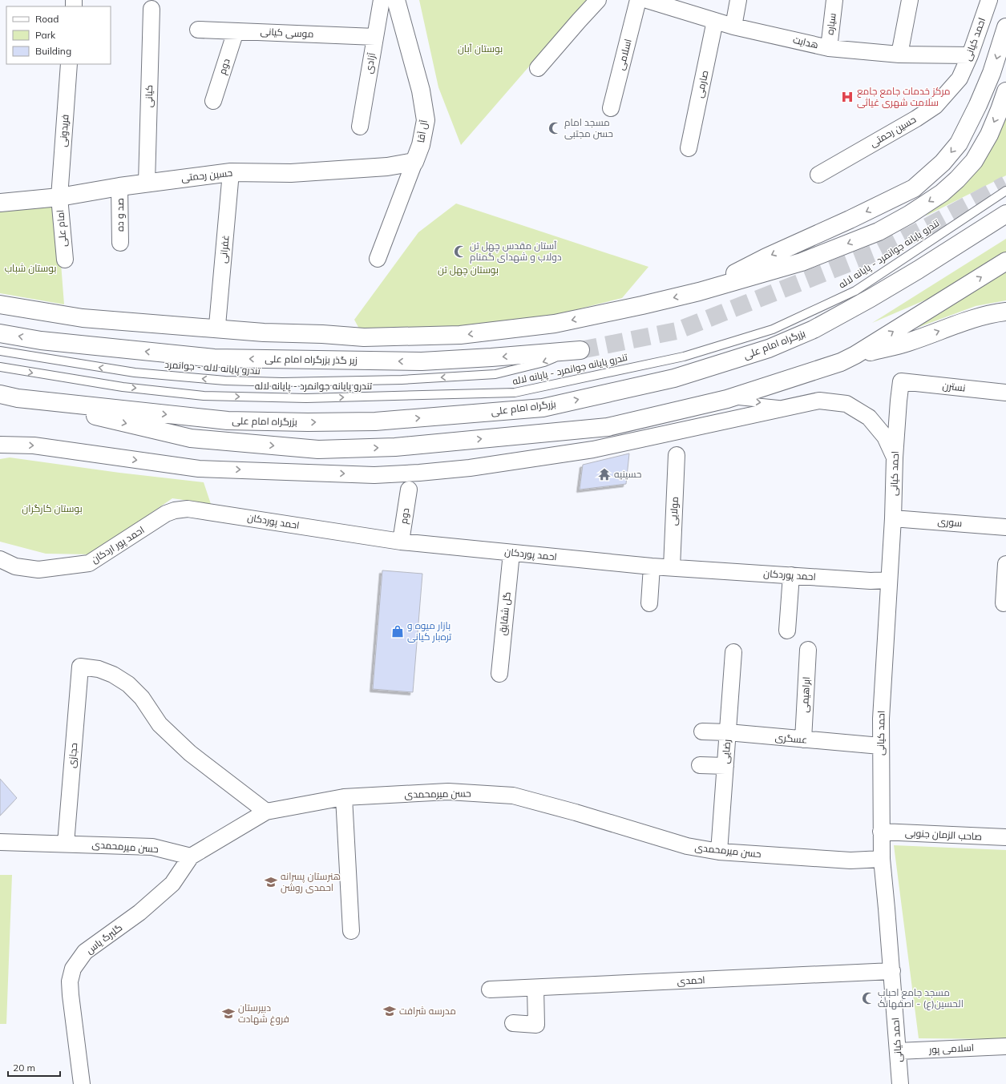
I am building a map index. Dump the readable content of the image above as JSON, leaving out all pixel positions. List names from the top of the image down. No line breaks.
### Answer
{"streets":{"main road":["آل آقا","حسین رحمتی","بزرگراه امام علی","زیر گذر بزرگراه امام علی"],"street":["سیاره","موسی کیانی","احمد کیانی","هدایت","اسلامی","آزادی","دوم","صارمی","کیانی","فریدونی","صد و ده","امام علی","غفرانی","نسترن","مولایی","احمد پوردکان","سوری","احمد پور اردکان","گل شقایق","ابراهیمی","عسگری","رضایی","حجازی","حسن میرمحمدی","صاحب الزمان جنوبی","گلبرگ یاس","احمدی","اسلامی پور"],"lane":["تندرو پایانه جوانمرد - پایانه لاله","تندرو پایانه لاله - جوانمرد"]},"crossings":[["سیاره","هدایت"],["موسی کیانی","آزادی"],["موسی کیانی","دوم"],["احمد کیانی","هدایت"],["احمد کیانی","حسین رحمتی"],["احمد کیانی","نسترن"],["احمد کیانی","احمد پوردکان"],["احمد کیانی","سوری"],["احمد کیانی","عسگری"],["احمد کیانی","حسن میرمحمدی"],["احمد کیانی","صاحب الزمان جنوبی"],["احمد کیانی","احمدی"],["احمد کیانی","اسلامی پور"],["هدایت","اسلامی"],["هدایت","صارمی"],["دوم","احمد پوردکان"],["کیانی","حسین رحمتی"],["فریدونی","حسین رحمتی"],["فریدونی","امام علی"],["آل آقا","حسین رحمتی"],["حسین رحمتی","صد و ده"],["حسین رحمتی","امام علی"],["حسین رحمتی","غفرانی"],["زیر گذر بزرگراه امام علی","تندرو پایانه لاله - جوانمرد"],["مولایی","احمد پوردکان"],["احمد پوردکان","احمد پور اردکان"],["احمد پوردکان","گل شقایق"],["ابراهیمی","عسگری"],["عسگری","رضایی"],["رضایی","حسن میرمحمدی"],["حجازی","حسن میرمحمدی"],["حسن میرمحمدی","گلبرگ یاس"]],"one_way":["تندرو پایانه جوانمرد - پایانه لاله","تندرو پایانه لاله - جوانمرد"],"parks":["بوستان آبان","بوستان شباب","بوستان چهل تن","بوستان کارگران"],"places":{"hospital":["مرکز خدمات جامع جامع سلامت شهری غیاثی"],"mosque":["مسجد امام حسن مجتبی","آستان مقدس چهل تن دولاب و شهدای گمنام","مسجد جامع احباب الحسین(ع) - اصفهانک"],"temple":["حسینیه"],"shop":["بازار میوه و تره‌بار کیانی"],"school or university":["هنرستان پسرانه احمدی روشن","مدرسه شرافت","دبیرستان فروغ شهادت"]},"legend":["Road","Park","Building"],"scale_bar":"20 m"}
